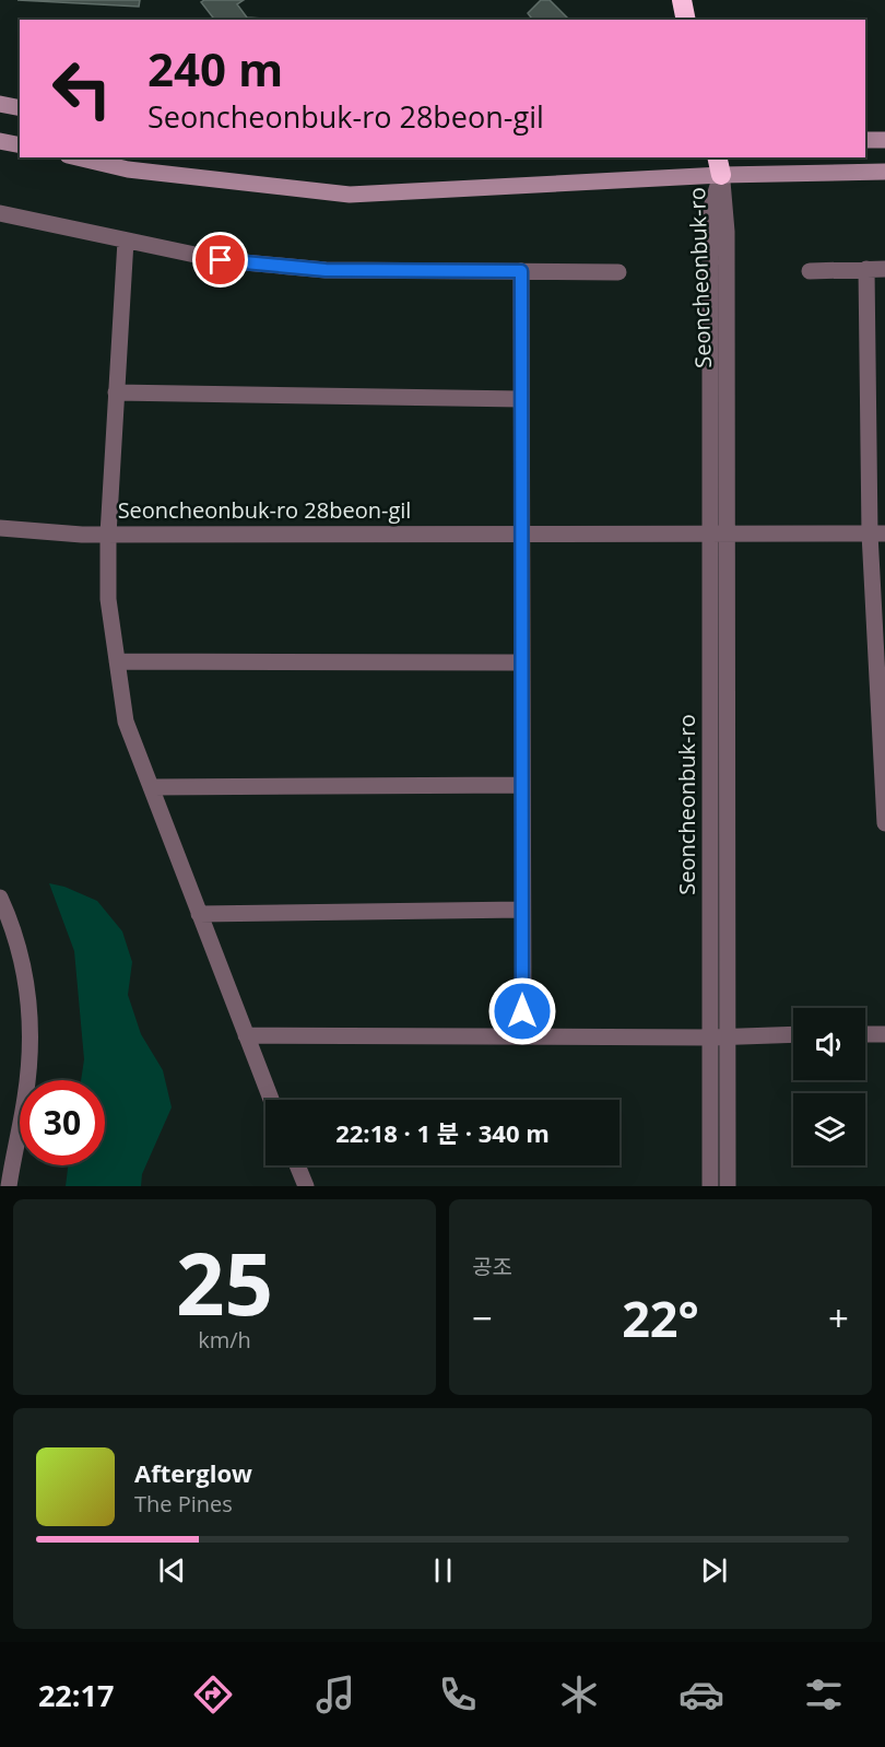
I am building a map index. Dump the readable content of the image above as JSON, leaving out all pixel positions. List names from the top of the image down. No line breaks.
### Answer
{"streets":{"street":["Seoncheonbuk-ro","Seoncheonbuk-ro 28beon-gil"]},"crossings":[["Seoncheonbuk-ro","Seoncheonbuk-ro 28beon-gil"]],"page":{"turn":["240 m","Seoncheonbuk-ro 28beon-gil"],"limit":"30","trip":"22:18 · 1 분 · 340 m","tile":[["25","km/h"],"공조"],"heat":["−","22°","+"],"song":["Afterglow","The Pines"],"tabs":"22:17"}}
